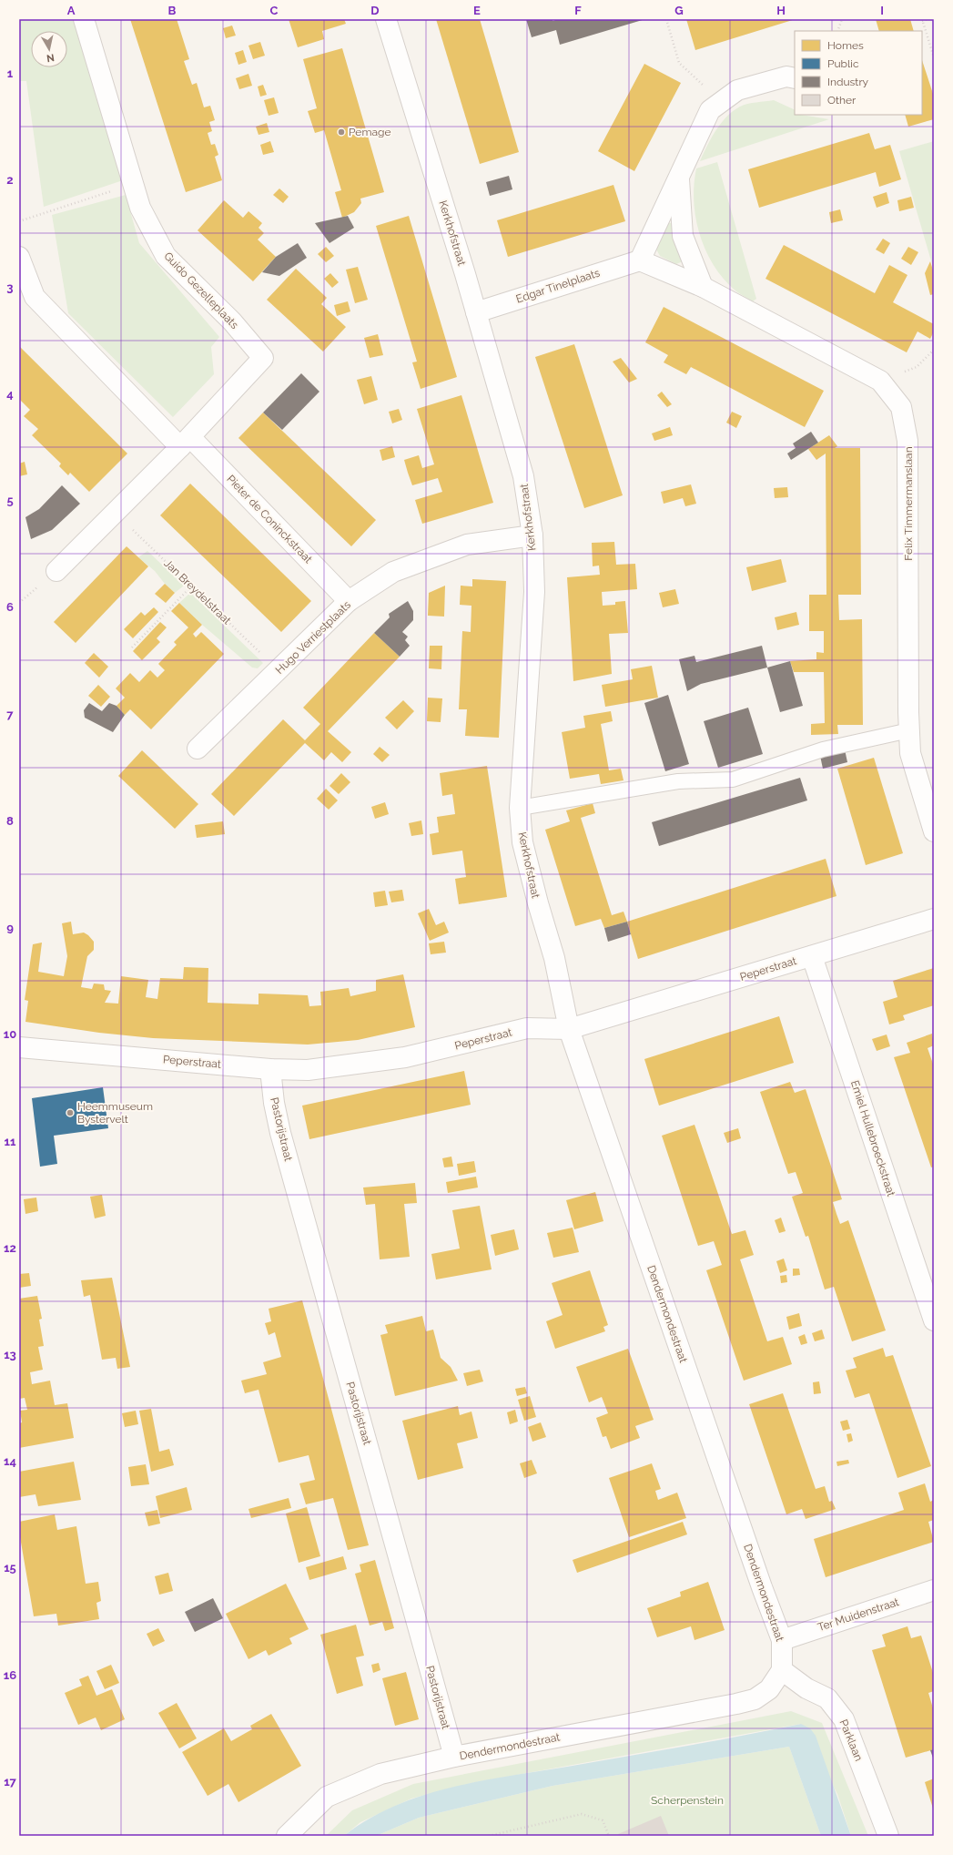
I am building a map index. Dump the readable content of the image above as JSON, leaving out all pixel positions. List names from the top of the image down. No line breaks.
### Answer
{"streets":{"street":["Kerkhofstraat","Edgar Tinelplaats","Guido Gezelleplaats","Felix Timmermanslaan","Pieter de Coninckstraat","Hugo Verriestplaats","Peperstraat","Pastorijstraat","Emiel Hullebroeckstraat","Dendermondestraat","Ter Muidenstraat","Parklaan"],"path":["Jan Breydelstraat"]},"crossings":[["Kerkhofstraat","Edgar Tinelplaats"],["Kerkhofstraat","Hugo Verriestplaats"],["Kerkhofstraat","Peperstraat"],["Kerkhofstraat","Dendermondestraat"],["Guido Gezelleplaats","Pieter de Coninckstraat"],["Guido Gezelleplaats","Jan Breydelstraat"],["Pieter de Coninckstraat","Hugo Verriestplaats"],["Jan Breydelstraat","Hugo Verriestplaats"],["Peperstraat","Pastorijstraat"],["Peperstraat","Emiel Hullebroeckstraat"],["Peperstraat","Dendermondestraat"],["Pastorijstraat","Dendermondestraat"],["Dendermondestraat","Ter Muidenstraat"],["Dendermondestraat","Parklaan"]],"parks":["Scherpenstein"],"places":["Pemage","Heemmuseum Bystervelt"],"legend":["Homes","Public","Industry","Other"],"north":"bottom","grid":{"columns":["A","B","C","D","E","F","G","H","I"],"rows":["1","2","3","4","5","6","7","8","9","10","11","12","13","14","15","16","17"]}}
